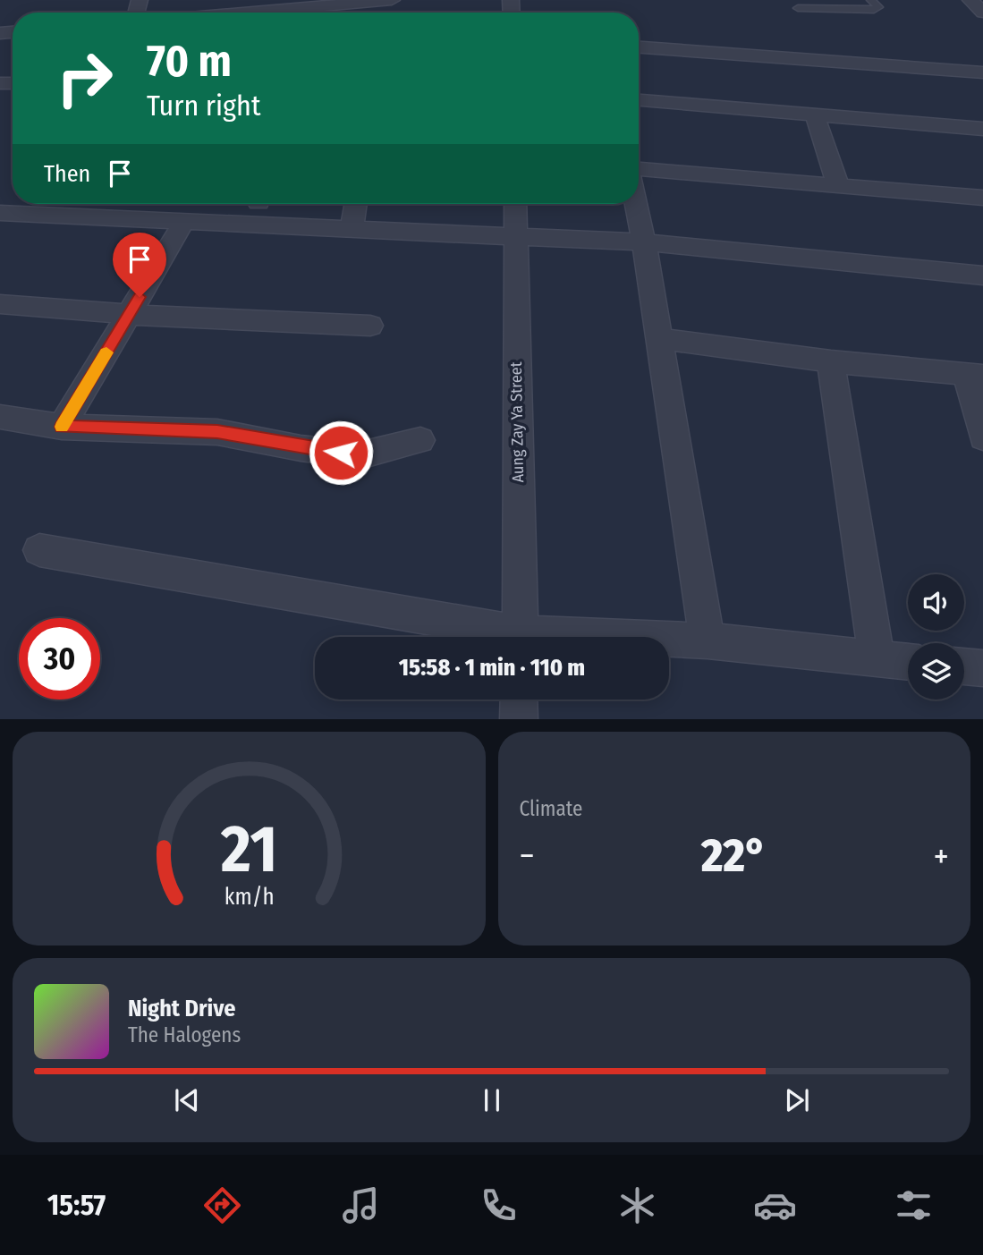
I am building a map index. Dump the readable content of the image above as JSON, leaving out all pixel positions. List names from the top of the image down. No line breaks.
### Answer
{"streets":{"street":["Aung Zay Ya Street"]},"page":{"turn":["70 m","Turn right"],"then":"Then","limit":"30","trip":"15:58 · 1 min · 110 m","tile":"Climate","heat":["−","22°","+"],"song":["Night Drive","The Halogens"],"tabs":"15:57","gauge":["21","km/h"]}}
